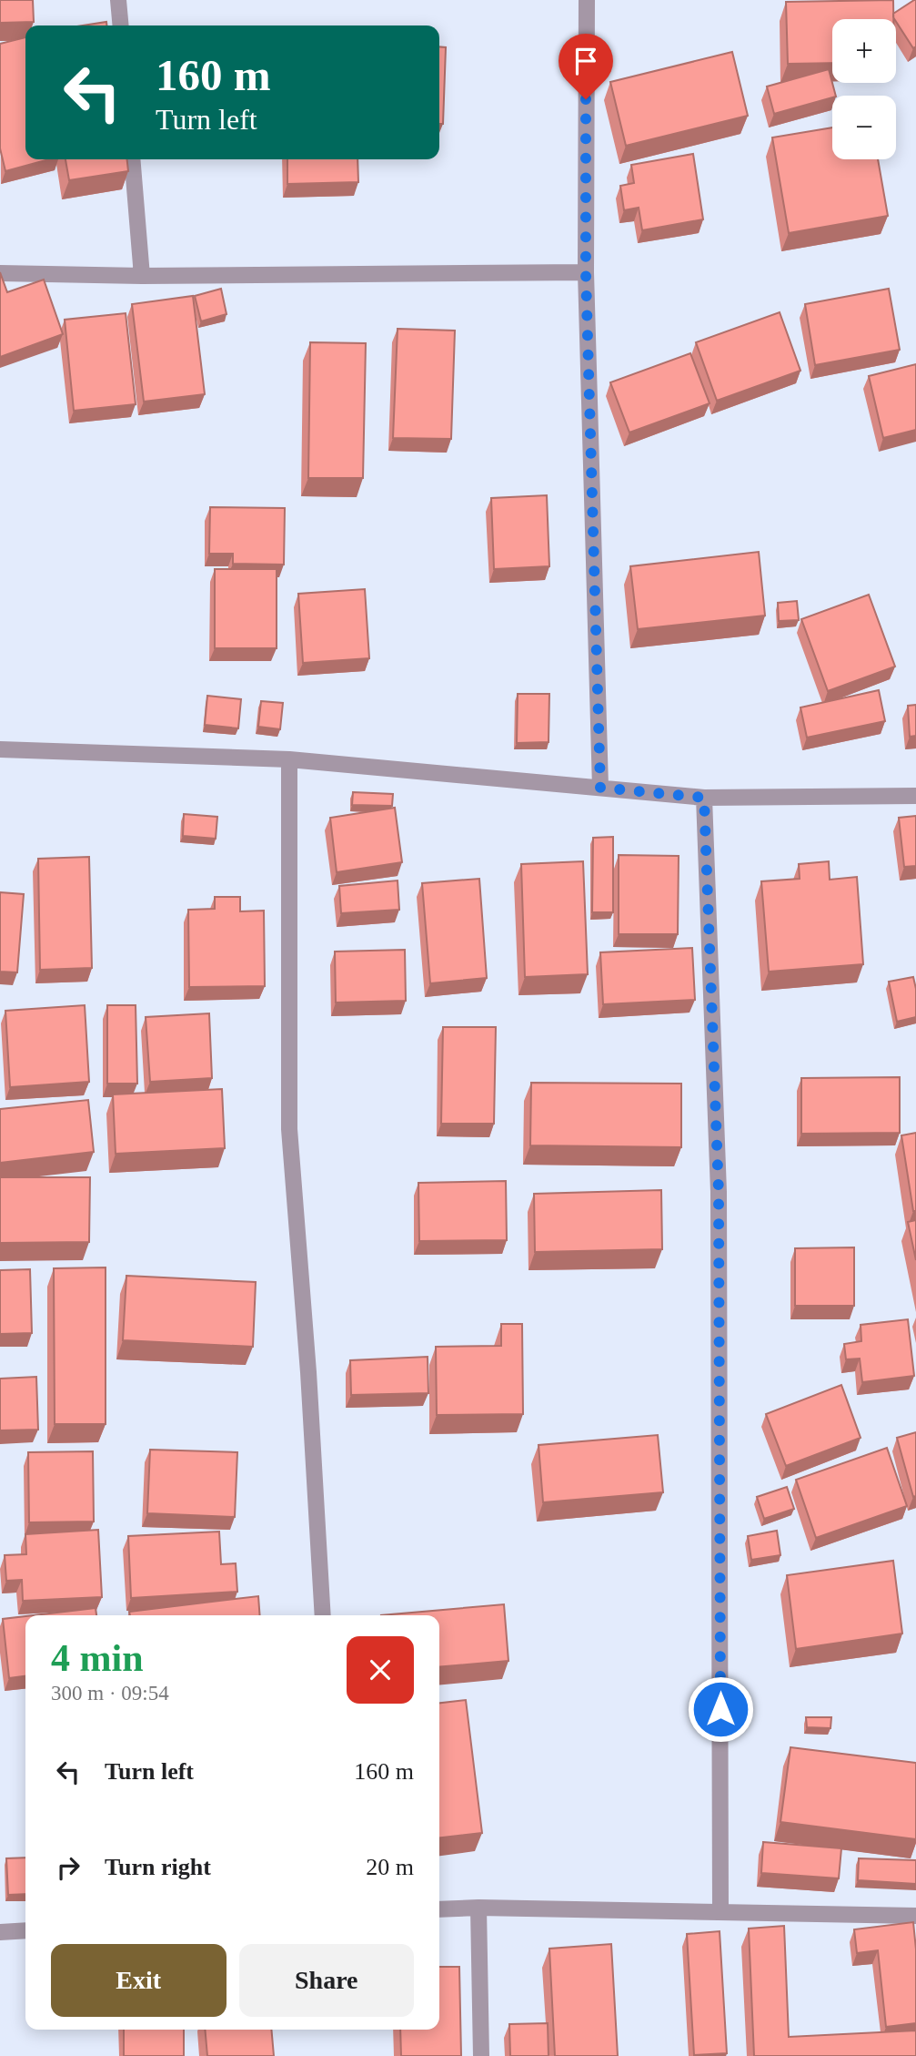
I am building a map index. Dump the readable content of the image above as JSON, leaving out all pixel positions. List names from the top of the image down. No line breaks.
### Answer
{"page":{"map_buttons":["+","−"],"turn":["160 m","Turn left"],"heading":["4 min","300 m · 09:54"],"list":[{"name":"Turn left","value":"160 m"},{"name":"Turn right","value":"20 m"}],"buttons":["Exit","Share"]}}
